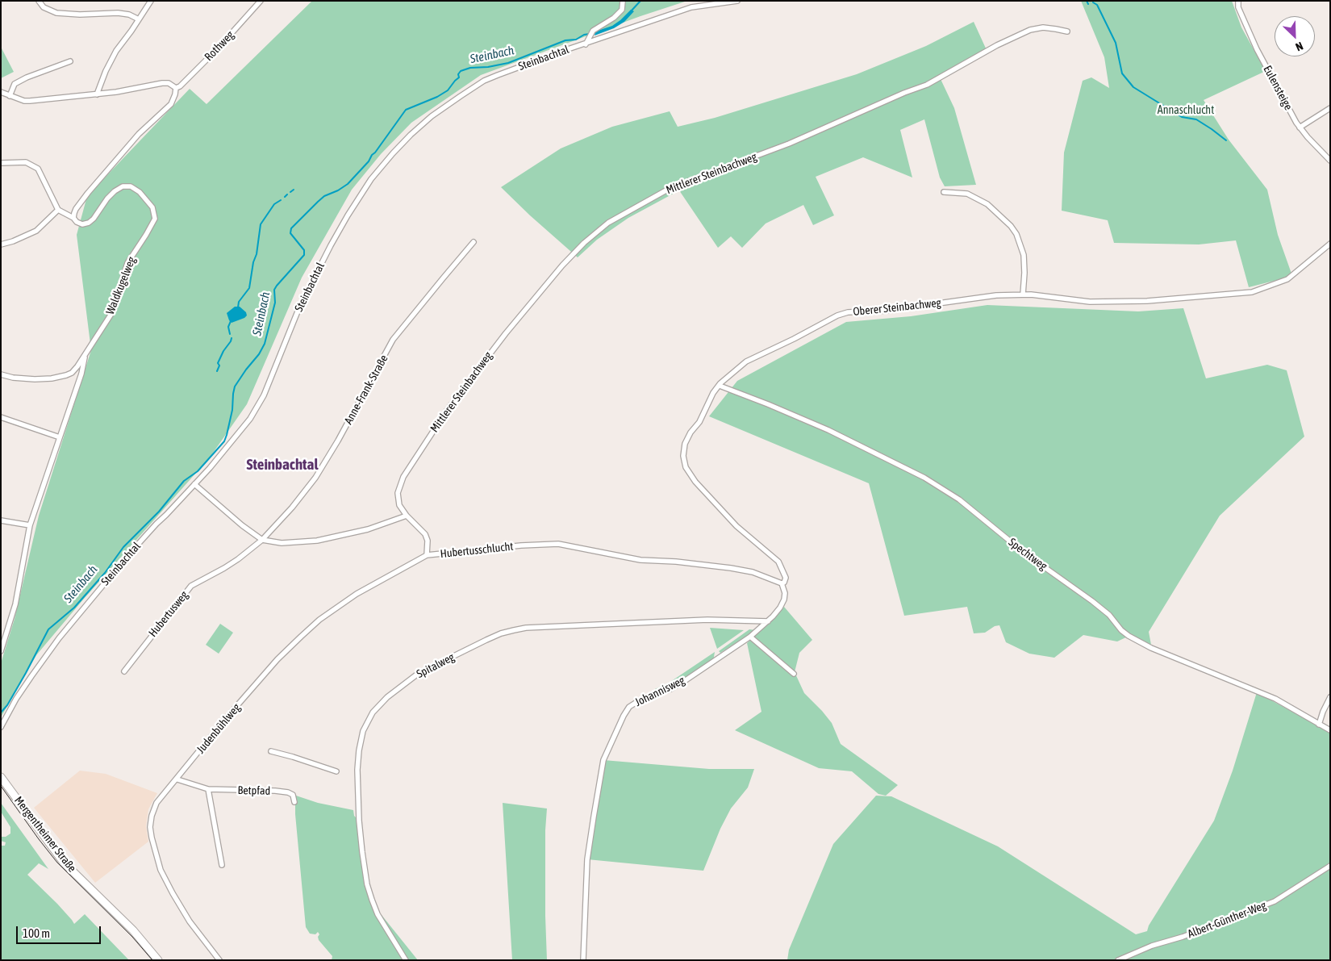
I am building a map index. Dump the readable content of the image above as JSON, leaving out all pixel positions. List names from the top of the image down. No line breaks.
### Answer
{"streets":{"main road":["Mergentheimer Straße"],"street":["Rothweg","Steinbachtal","Eulensteige","Mittlerer Steinbachweg","Waldkugelweg","Oberer Steinbachweg","Anne-Frank-Straße","Hubertusschlucht","Spechtweg","Hubertusweg","Spitalweg","Johannisweg","Judenbühlweg","Betpfad","Albert-Günther-Weg"]},"crossings":[["Mittlerer Steinbachweg","Hubertusschlucht"],["Oberer Steinbachweg","Hubertusschlucht"],["Oberer Steinbachweg","Spechtweg"],["Oberer Steinbachweg","Johannisweg"],["Anne-Frank-Straße","Hubertusweg"],["Hubertusschlucht","Johannisweg"],["Hubertusschlucht","Judenbühlweg"],["Spitalweg","Johannisweg"],["Judenbühlweg","Betpfad"]],"districts":["Steinbachtal"],"water":["Steinbach"],"parks":["Annaschlucht"],"scale_bar":"100 m","north":"bottom right"}
